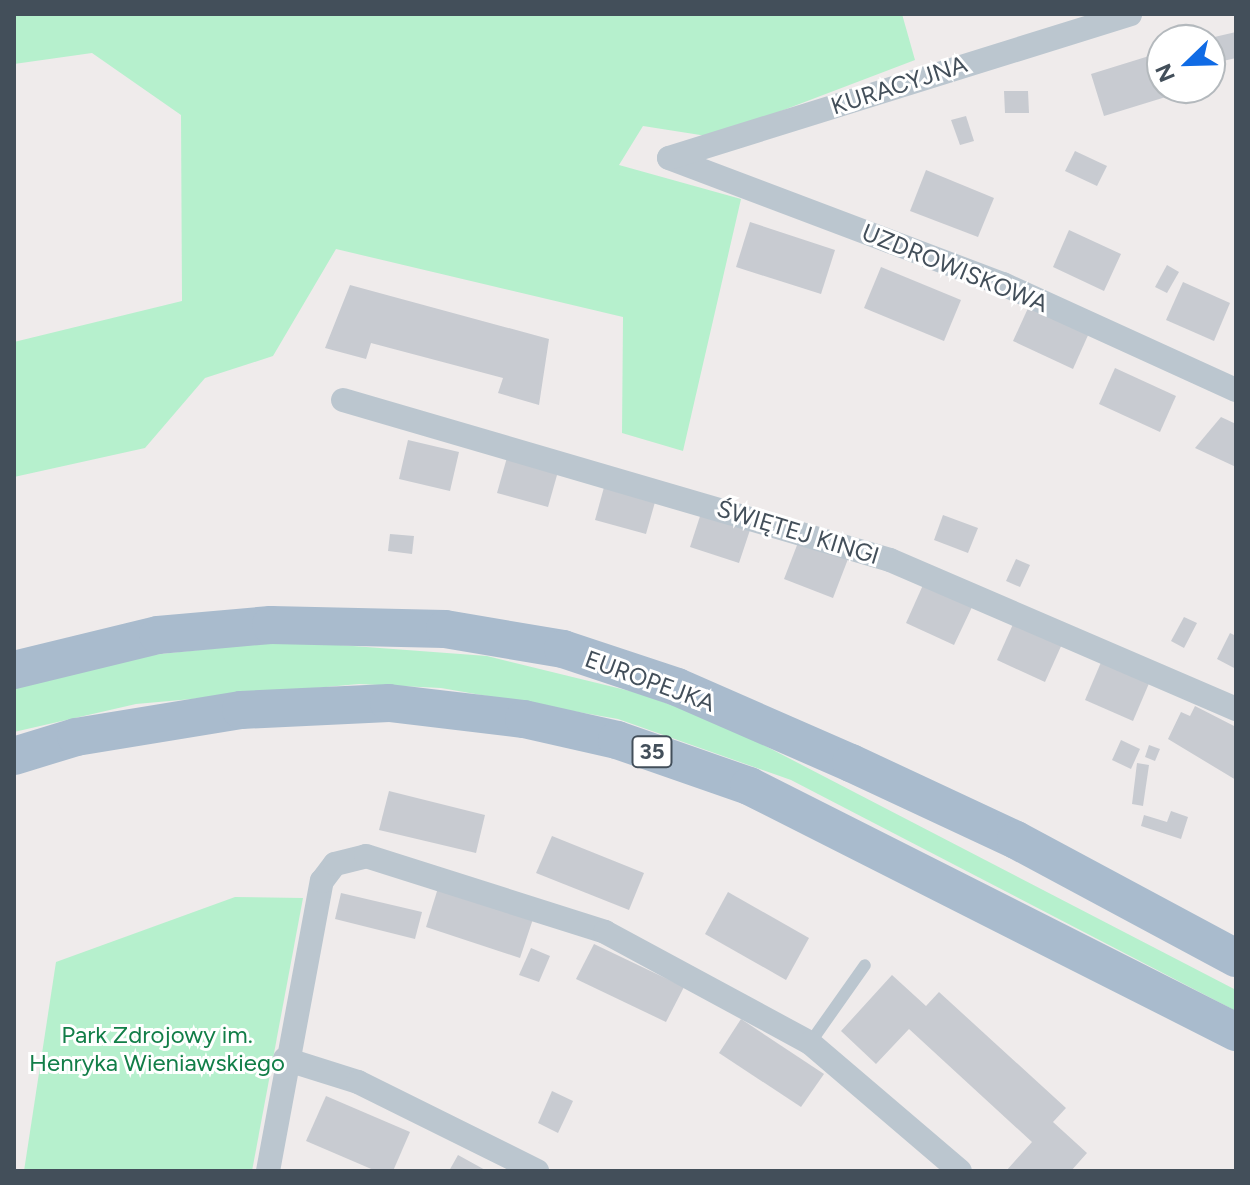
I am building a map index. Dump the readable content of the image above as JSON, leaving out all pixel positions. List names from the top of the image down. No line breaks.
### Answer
{"streets":{"main road":["EUROPEJKA","35"],"street":["KURACYJNA","UZDROWISKOWA","ŚWIĘTEJ KINGI"]},"crossings":[["KURACYJNA","UZDROWISKOWA"]],"parks":["Park Zdrojowy im. Henryka Wieniawskiego"],"north":"bottom left"}
